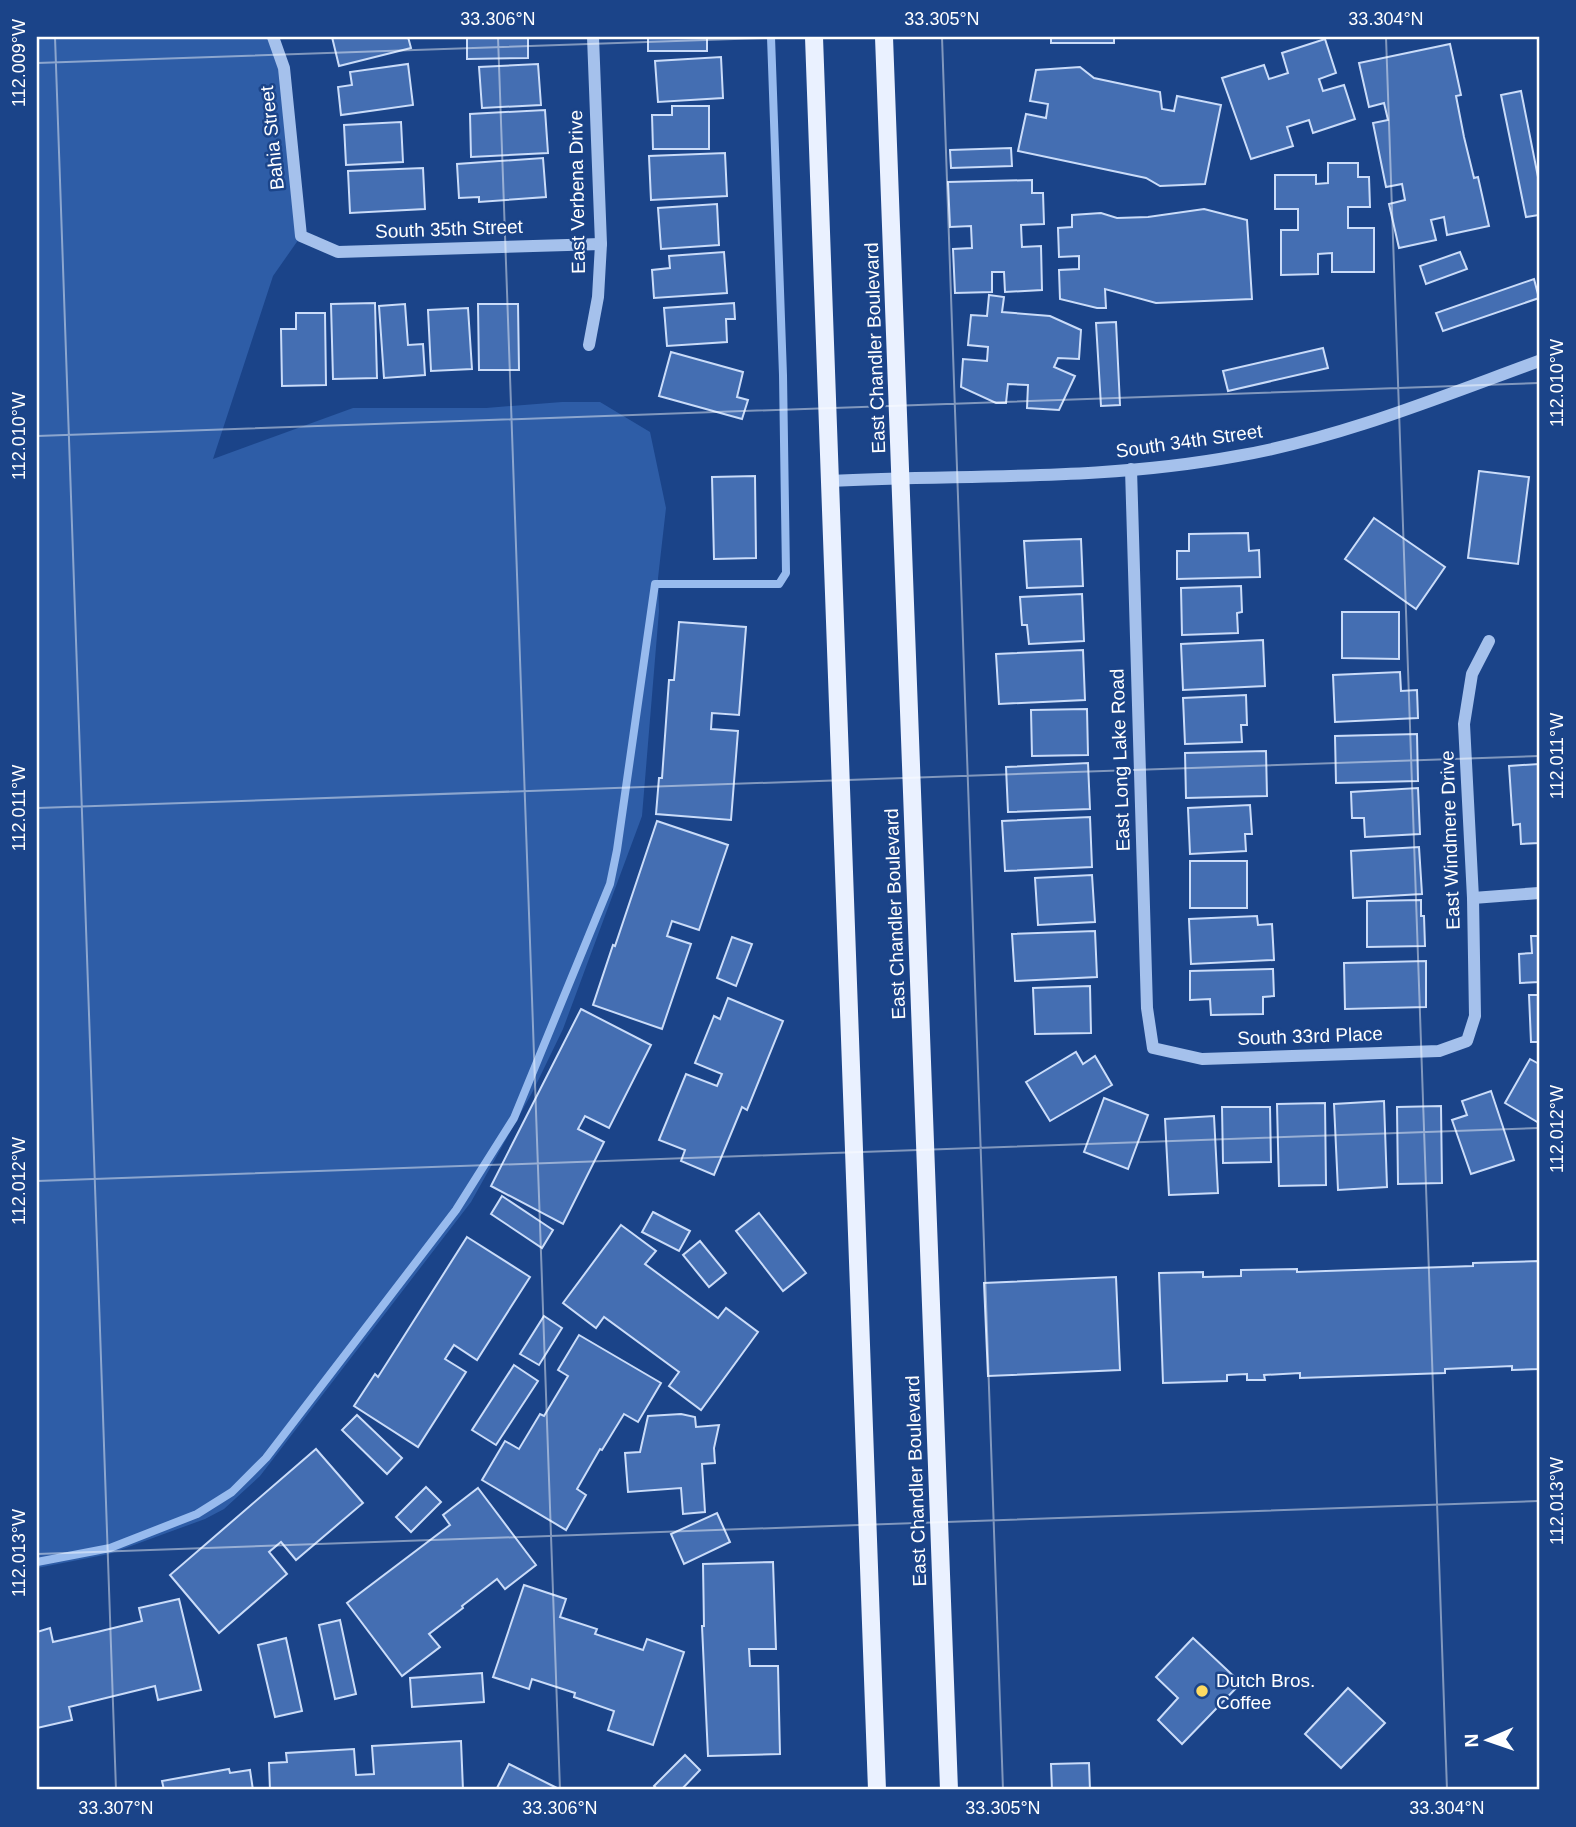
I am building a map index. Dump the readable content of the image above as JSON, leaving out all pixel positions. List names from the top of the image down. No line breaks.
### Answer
{"streets":{"main road":["East Chandler Boulevard"],"street":["Bahia Street","East Verbena Drive","South 35th Street","South 34th Street","East Long Lake Road","East Windmere Drive","South 33rd Place"]},"crossings":[["Bahia Street","South 35th Street"],["East Verbena Drive","South 35th Street"],["East Chandler Boulevard","South 34th Street"],["South 34th Street","East Long Lake Road"],["East Long Lake Road","South 33rd Place"],["East Windmere Drive","South 33rd Place"]],"places":["Dutch Bros. Coffee"],"north":"left","coordinates":["33.306°N","33.305°N","33.304°N","112.009°W","112.010°W","112.011°W","112.012°W","112.013°W","33.307°N"]}
